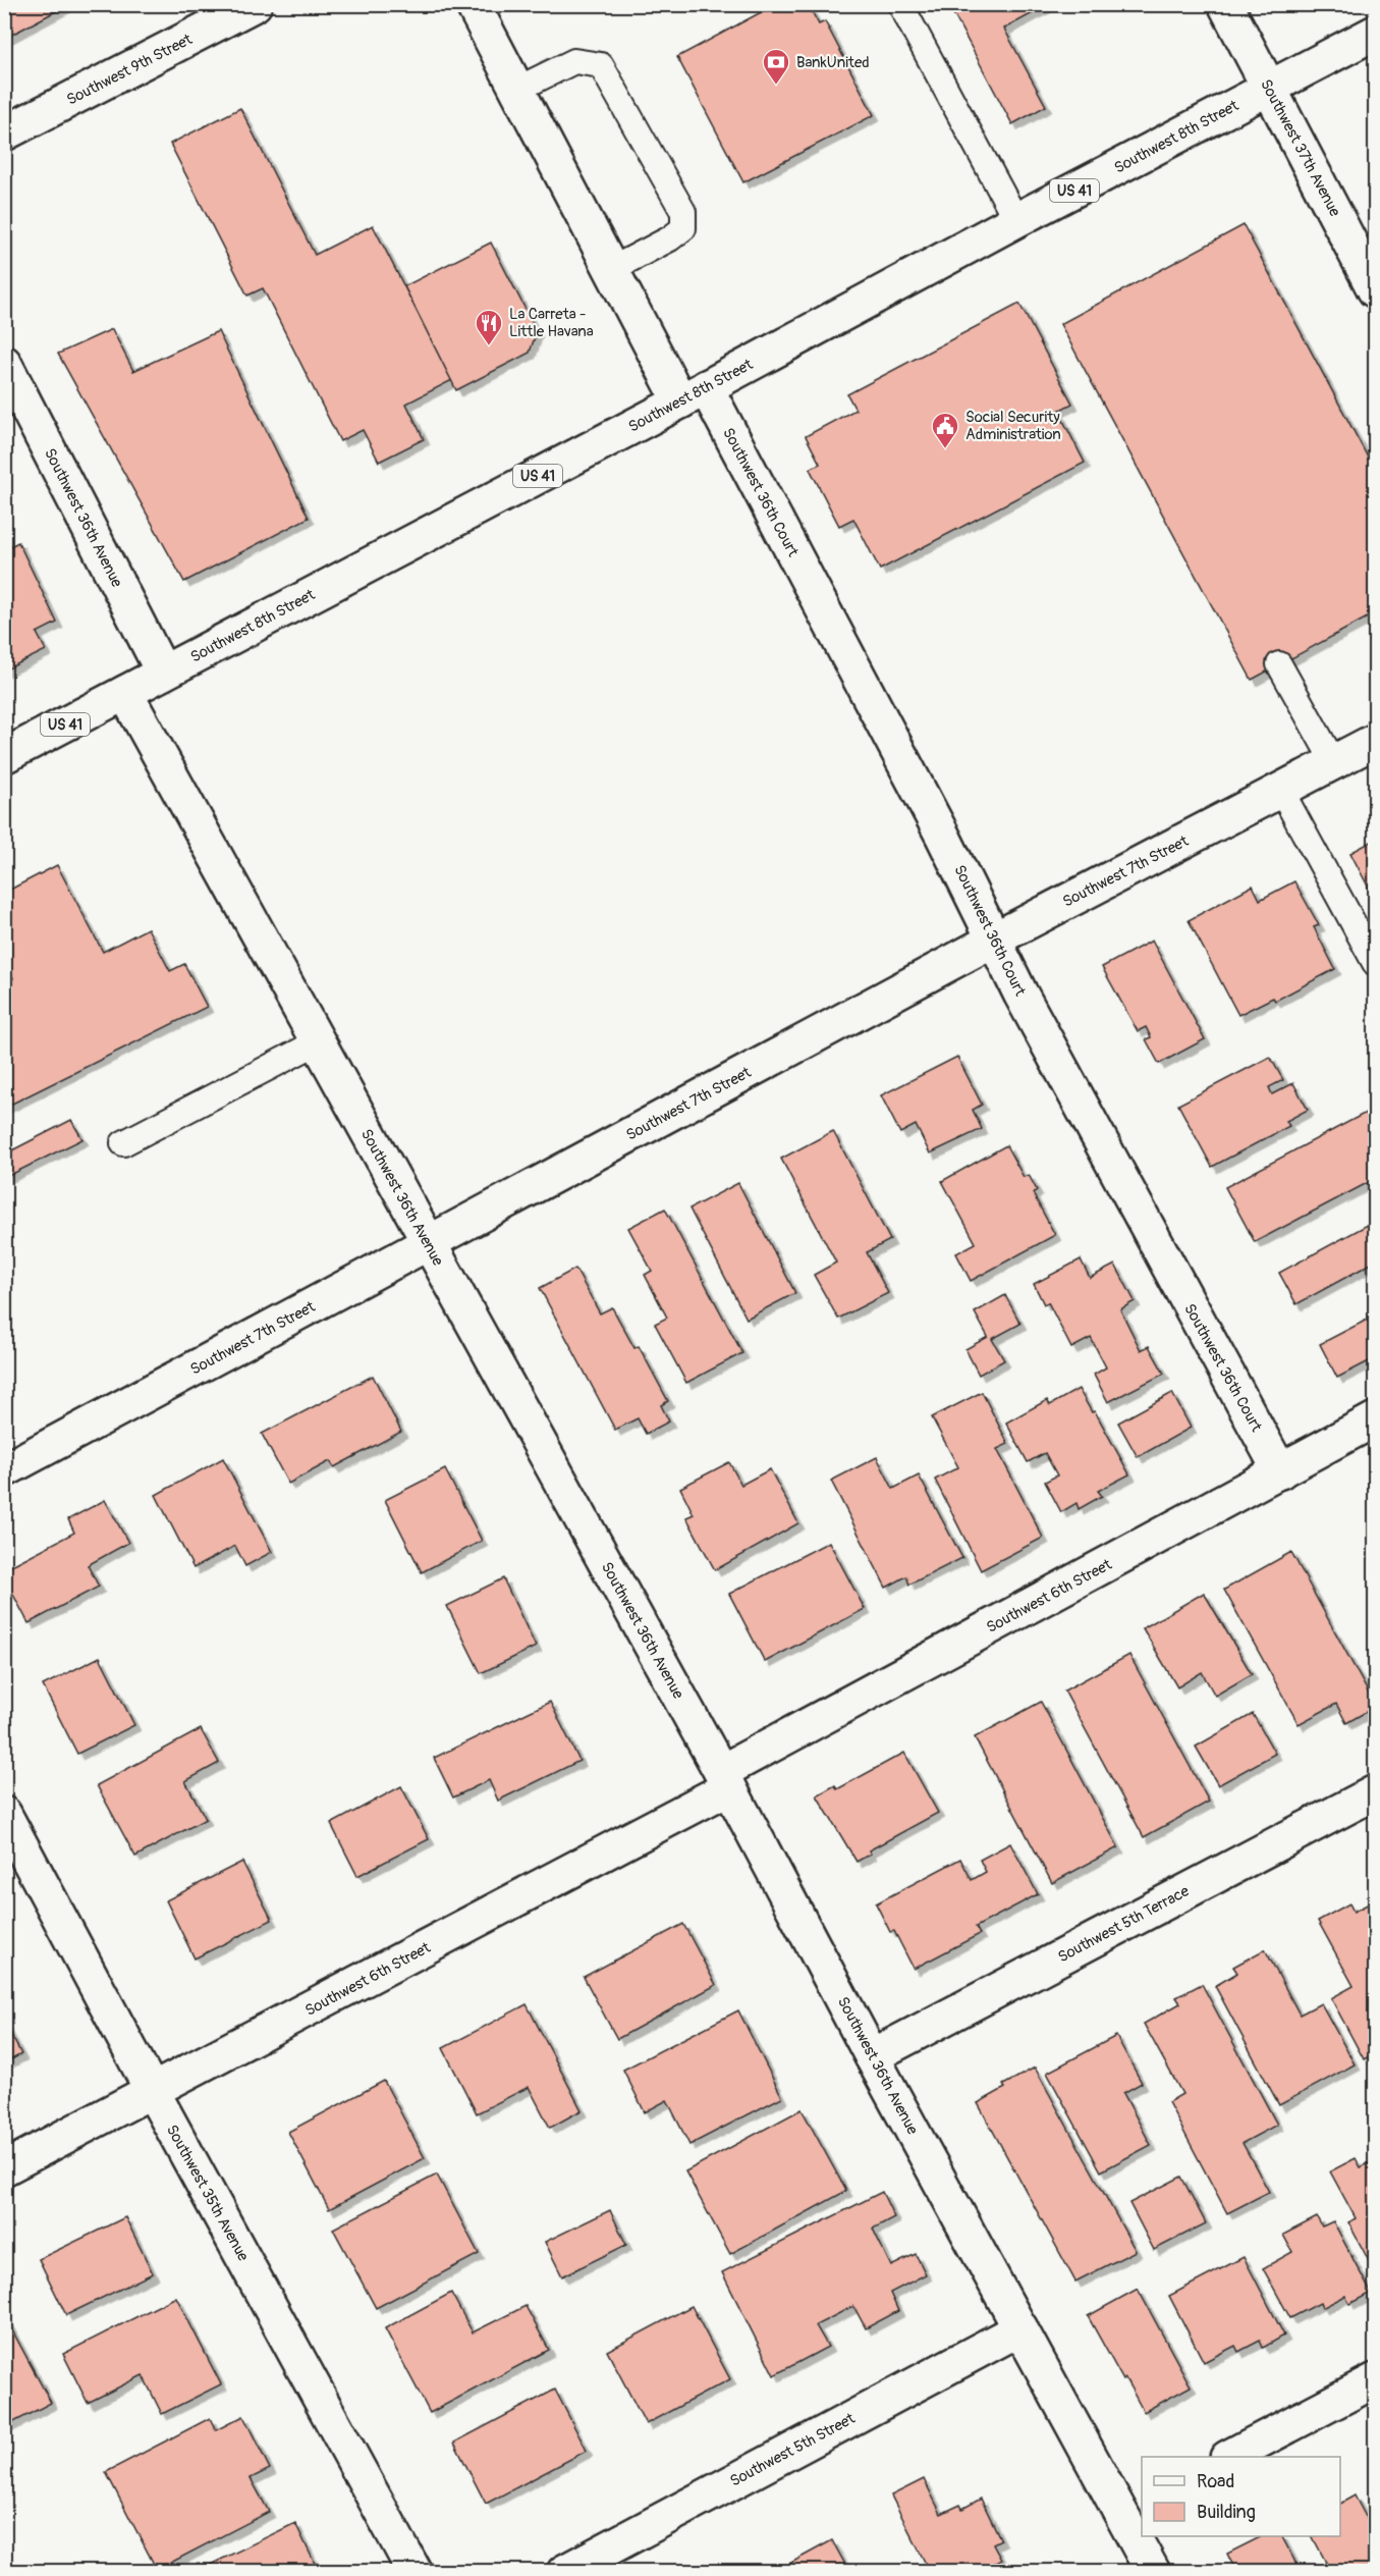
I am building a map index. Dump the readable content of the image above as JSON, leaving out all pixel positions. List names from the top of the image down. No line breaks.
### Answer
{"streets":{"street":["Southwest 9th Street","Southwest 8th Street","Southwest 37th Avenue","US 41","Southwest 36th Court","Southwest 36th Avenue","Southwest 7th Street","Southwest 6th Street","Southwest 5th Terrace","Southwest 35th Avenue","Southwest 5th Street"]},"crossings":[["Southwest 8th Street","Southwest 37th Avenue"],["Southwest 8th Street","Southwest 36th Court"],["Southwest 8th Street","Southwest 36th Avenue"],["Southwest 36th Court","Southwest 7th Street"],["Southwest 36th Court","Southwest 6th Street"],["Southwest 36th Avenue","Southwest 7th Street"],["Southwest 36th Avenue","Southwest 6th Street"],["Southwest 36th Avenue","Southwest 5th Terrace"],["Southwest 36th Avenue","Southwest 5th Street"],["Southwest 6th Street","Southwest 35th Avenue"]],"places":{"bank":["BankUnited"],"restaurant":["La Carreta - Little Havana"],"public building":["Social Security Administration"]},"legend":["Road","Building"]}
